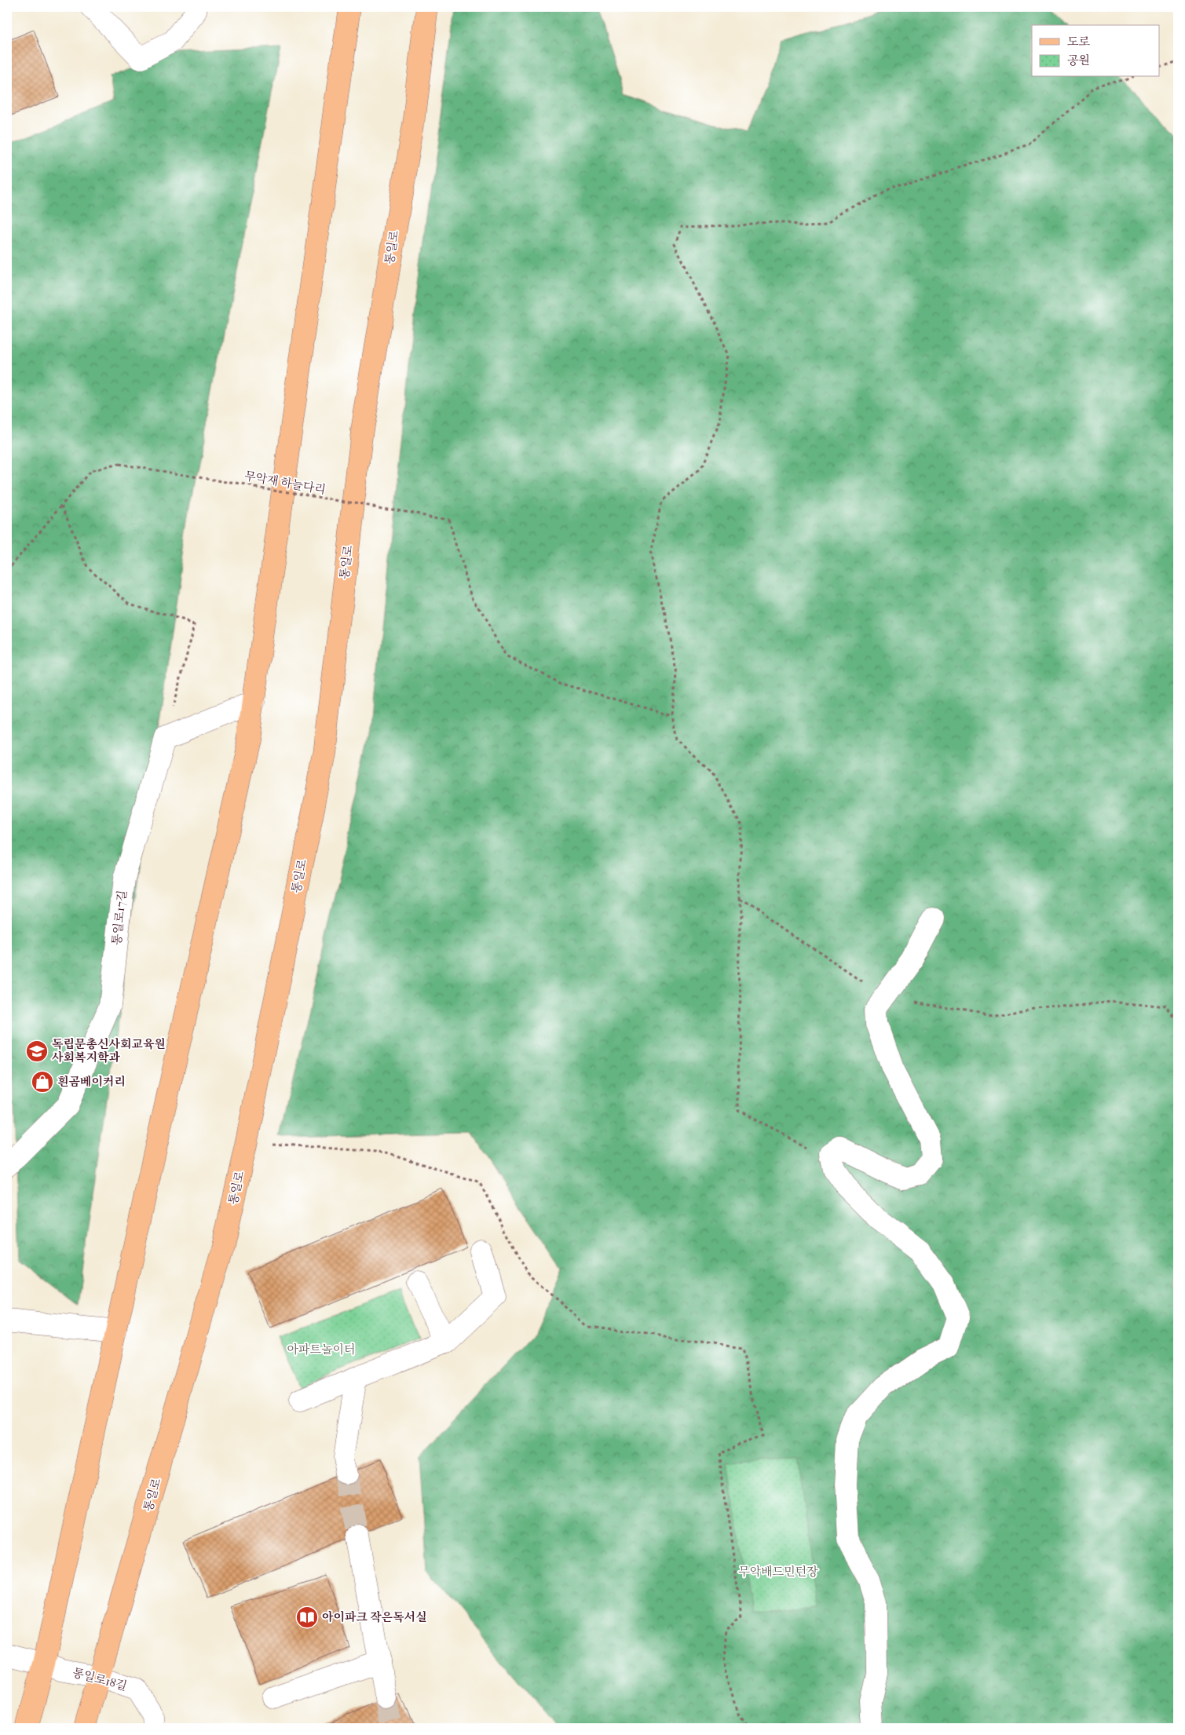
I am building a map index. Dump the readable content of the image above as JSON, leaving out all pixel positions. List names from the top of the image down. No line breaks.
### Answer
{"streets":{"main road":["통일로"],"street":["통일로17길","통일로18길"],"path":["무악재 하늘다리"]},"crossings":[["통일로","통일로18길"]],"parks":["아파트놀이터","무악배드민턴장"],"places":{"school or university":["독립문총신사회교육원 사회복지학과"],"shop":["흰곰베이커리"],"library":["아이파크 작은독서실"]},"legend":["도로","공원"]}
